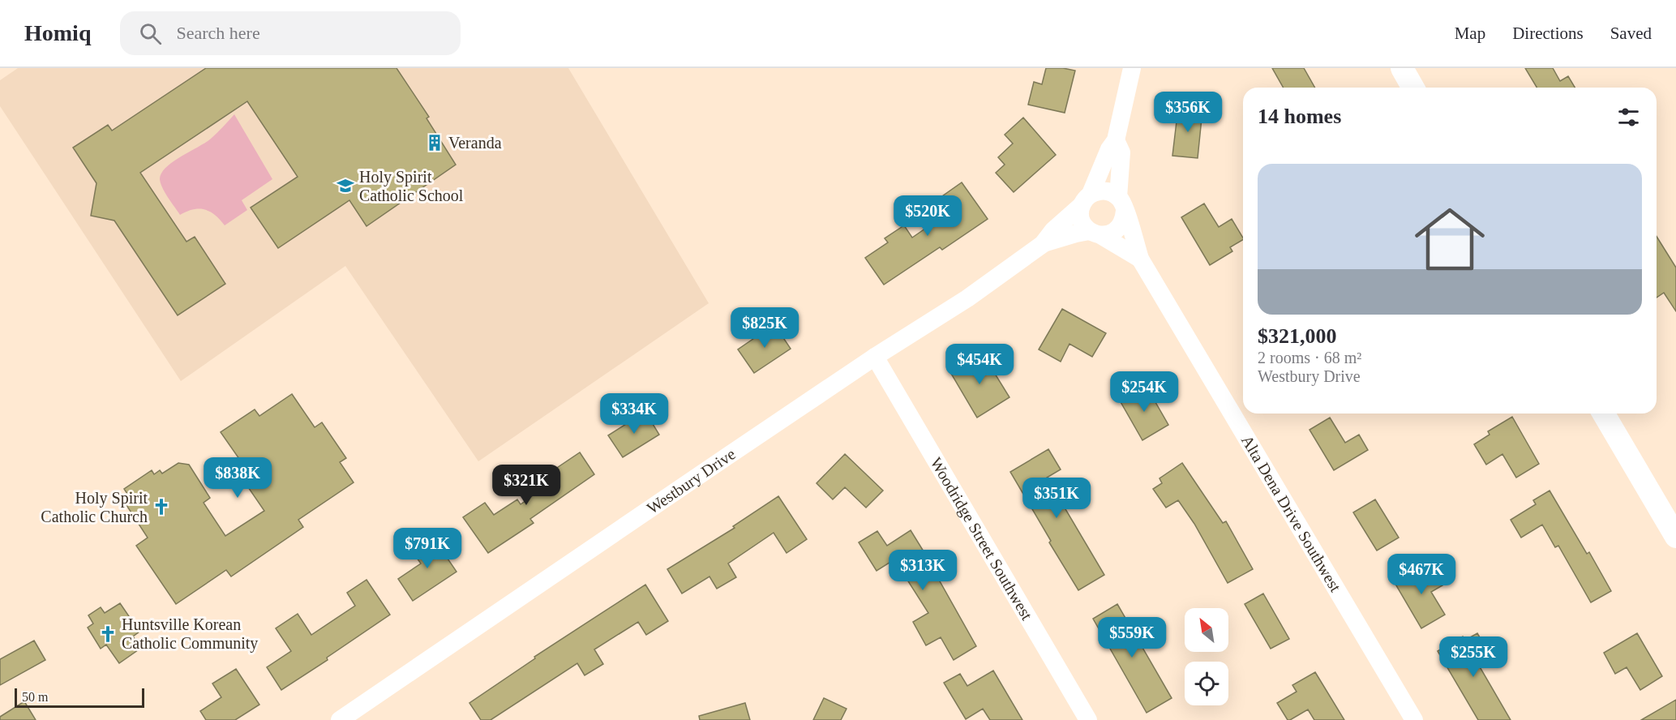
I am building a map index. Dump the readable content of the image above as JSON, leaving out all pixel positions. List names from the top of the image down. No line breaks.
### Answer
{"streets":{"street":["Westbury Drive","Alta Dena Drive Southwest","Woodridge Street Southwest"]},"crossings":[["Westbury Drive","Alta Dena Drive Southwest"],["Westbury Drive","Woodridge Street Southwest"]],"places":{"building":["Veranda"],"school or university":["Holy Spirit Catholic School"],"church":["Holy Spirit Catholic Church","Huntsville Korean Catholic Community"]},"scale_bar":"50 m","north":"top left","page":{"header":"Homiq","search":"Search here","nav":["Map","Directions","Saved"],"heading":"14 homes","price":["$356K","$520K","$825K","$454K","$254K","$334K","$838K","$321K","$351K","$791K","$313K","$467K","$559K","$255K"],"list":[{"name":"$321,000","note":"2 rooms · 68 m² · Westbury Drive"}],"scale":"50 m"}}
